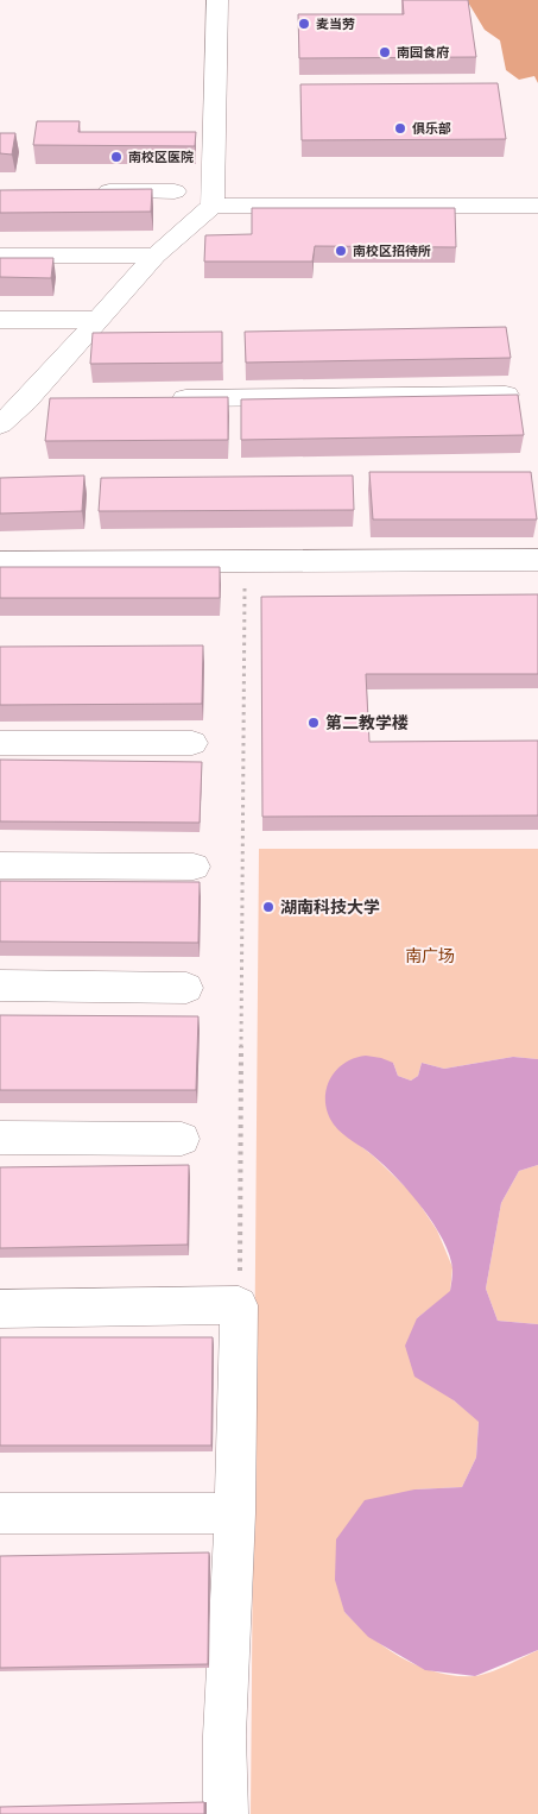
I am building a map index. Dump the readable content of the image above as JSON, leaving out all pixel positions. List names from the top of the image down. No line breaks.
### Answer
{"parks":["南广场"],"places":["麦当劳","南园食府","俱乐部","南校区医院","南校区招待所","第二教学楼","湖南科技大学"]}
